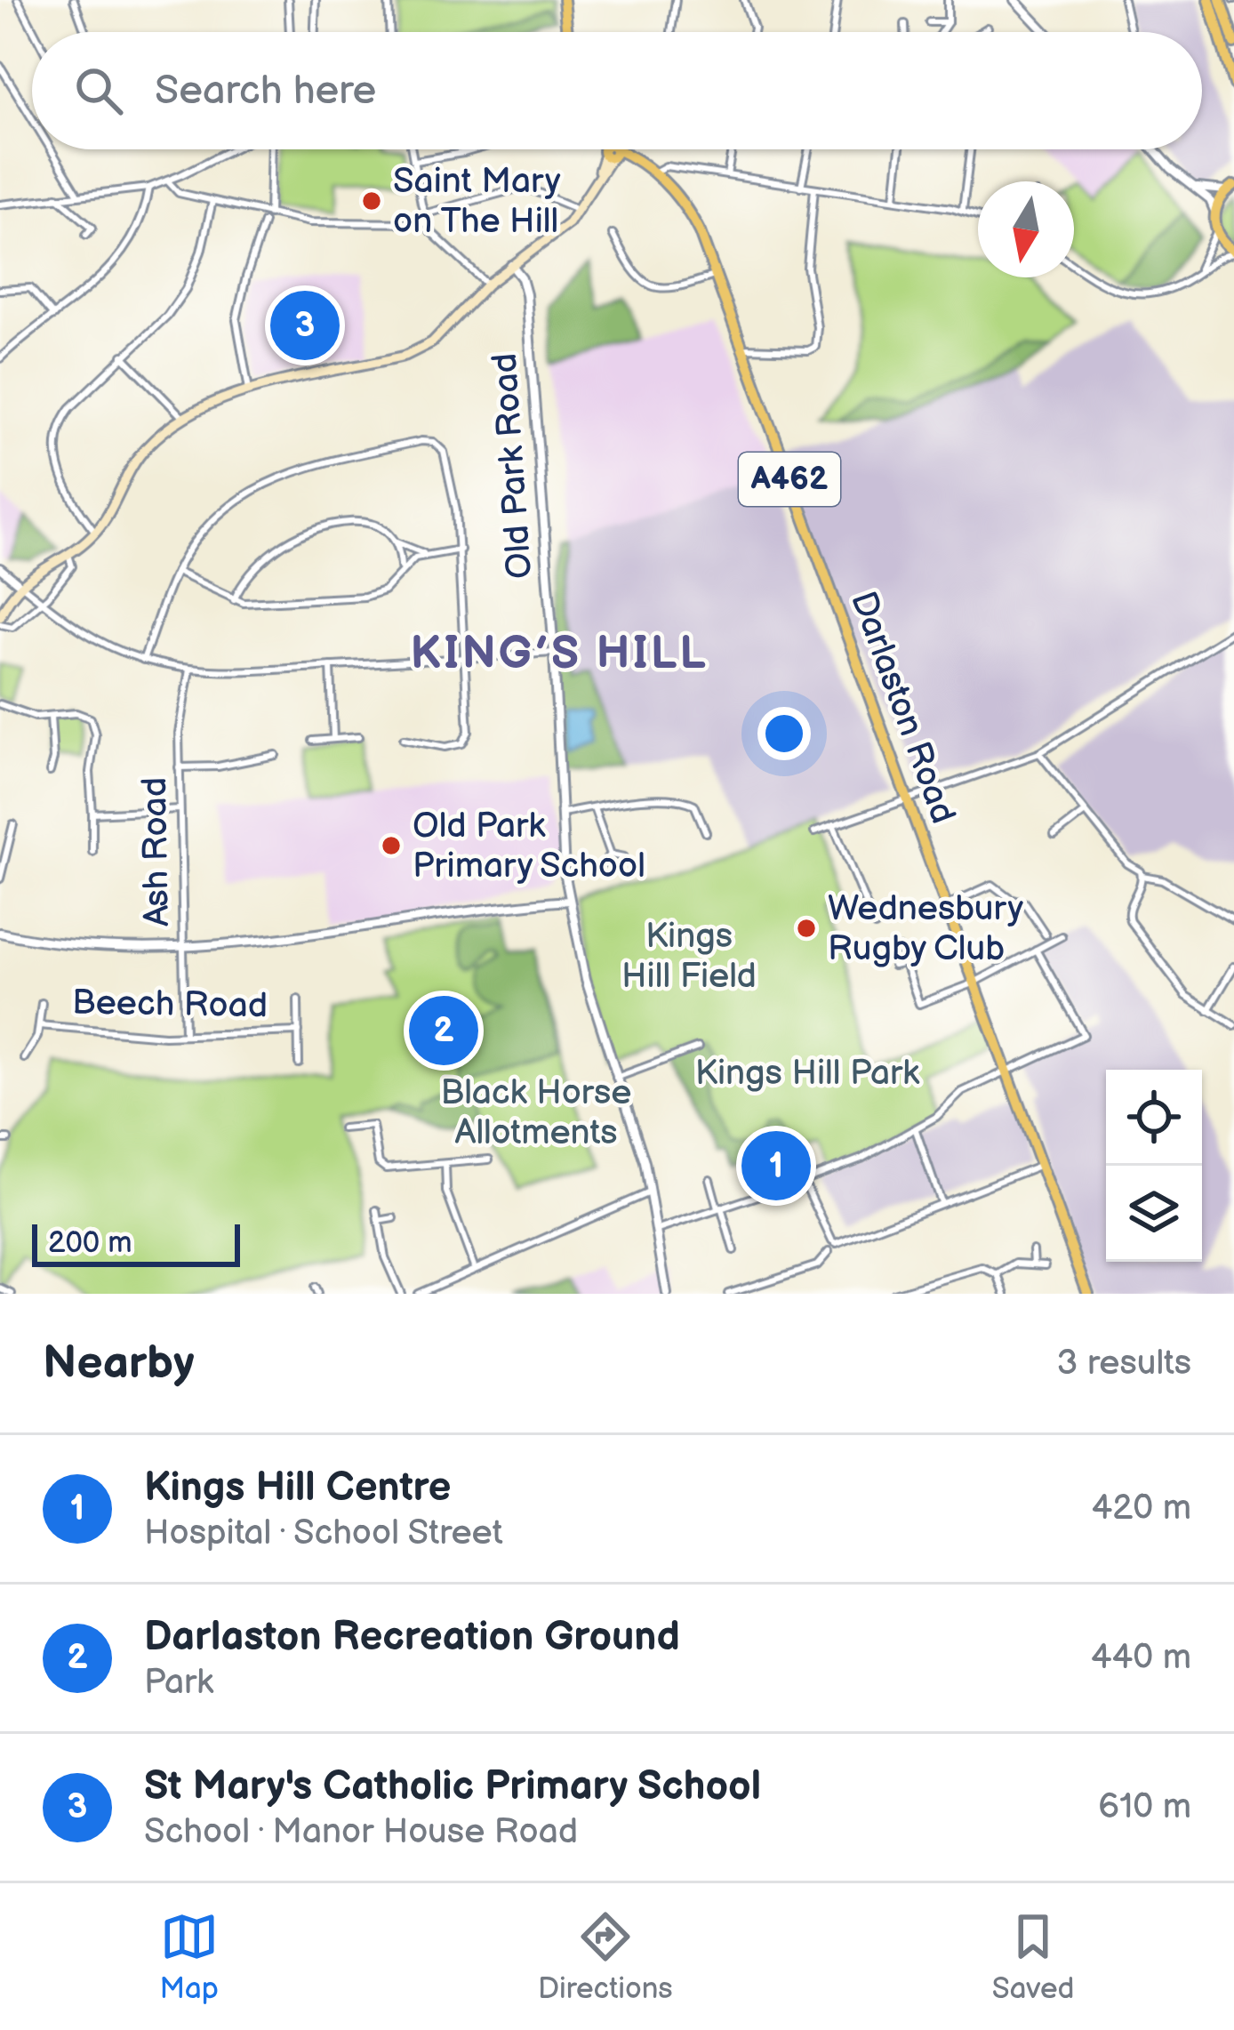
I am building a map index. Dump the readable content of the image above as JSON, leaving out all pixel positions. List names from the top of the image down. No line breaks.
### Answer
{"streets":{"main road":["A462","Darlaston Road"],"street":["Old Park Road","Ash Road","Beech Road"]},"crossings":[["Ash Road","Beech Road"]],"districts":["KING’S HILL"],"parks":["Kings Hill Field","Kings Hill Park","Black Horse Allotments"],"places":["Saint Mary on The Hill","Old Park Primary School","Wednesbury Rugby Club"],"scale_bar":"200 m","north":"bottom","page":{"search":"Search here","pins":["3","2","1"],"scale":"200 m","heading":["Nearby","3 results"],"list":[{"mark":"1","name":"Kings Hill Centre","note":"Hospital · School Street","value":"420 m"},{"mark":"2","name":"Darlaston Recreation Ground","note":"Park","value":"440 m"},{"mark":"3","name":"St Mary's Catholic Primary School","note":"School · Manor House Road","value":"610 m"}],"nav":["Map","Directions","Saved"]}}
